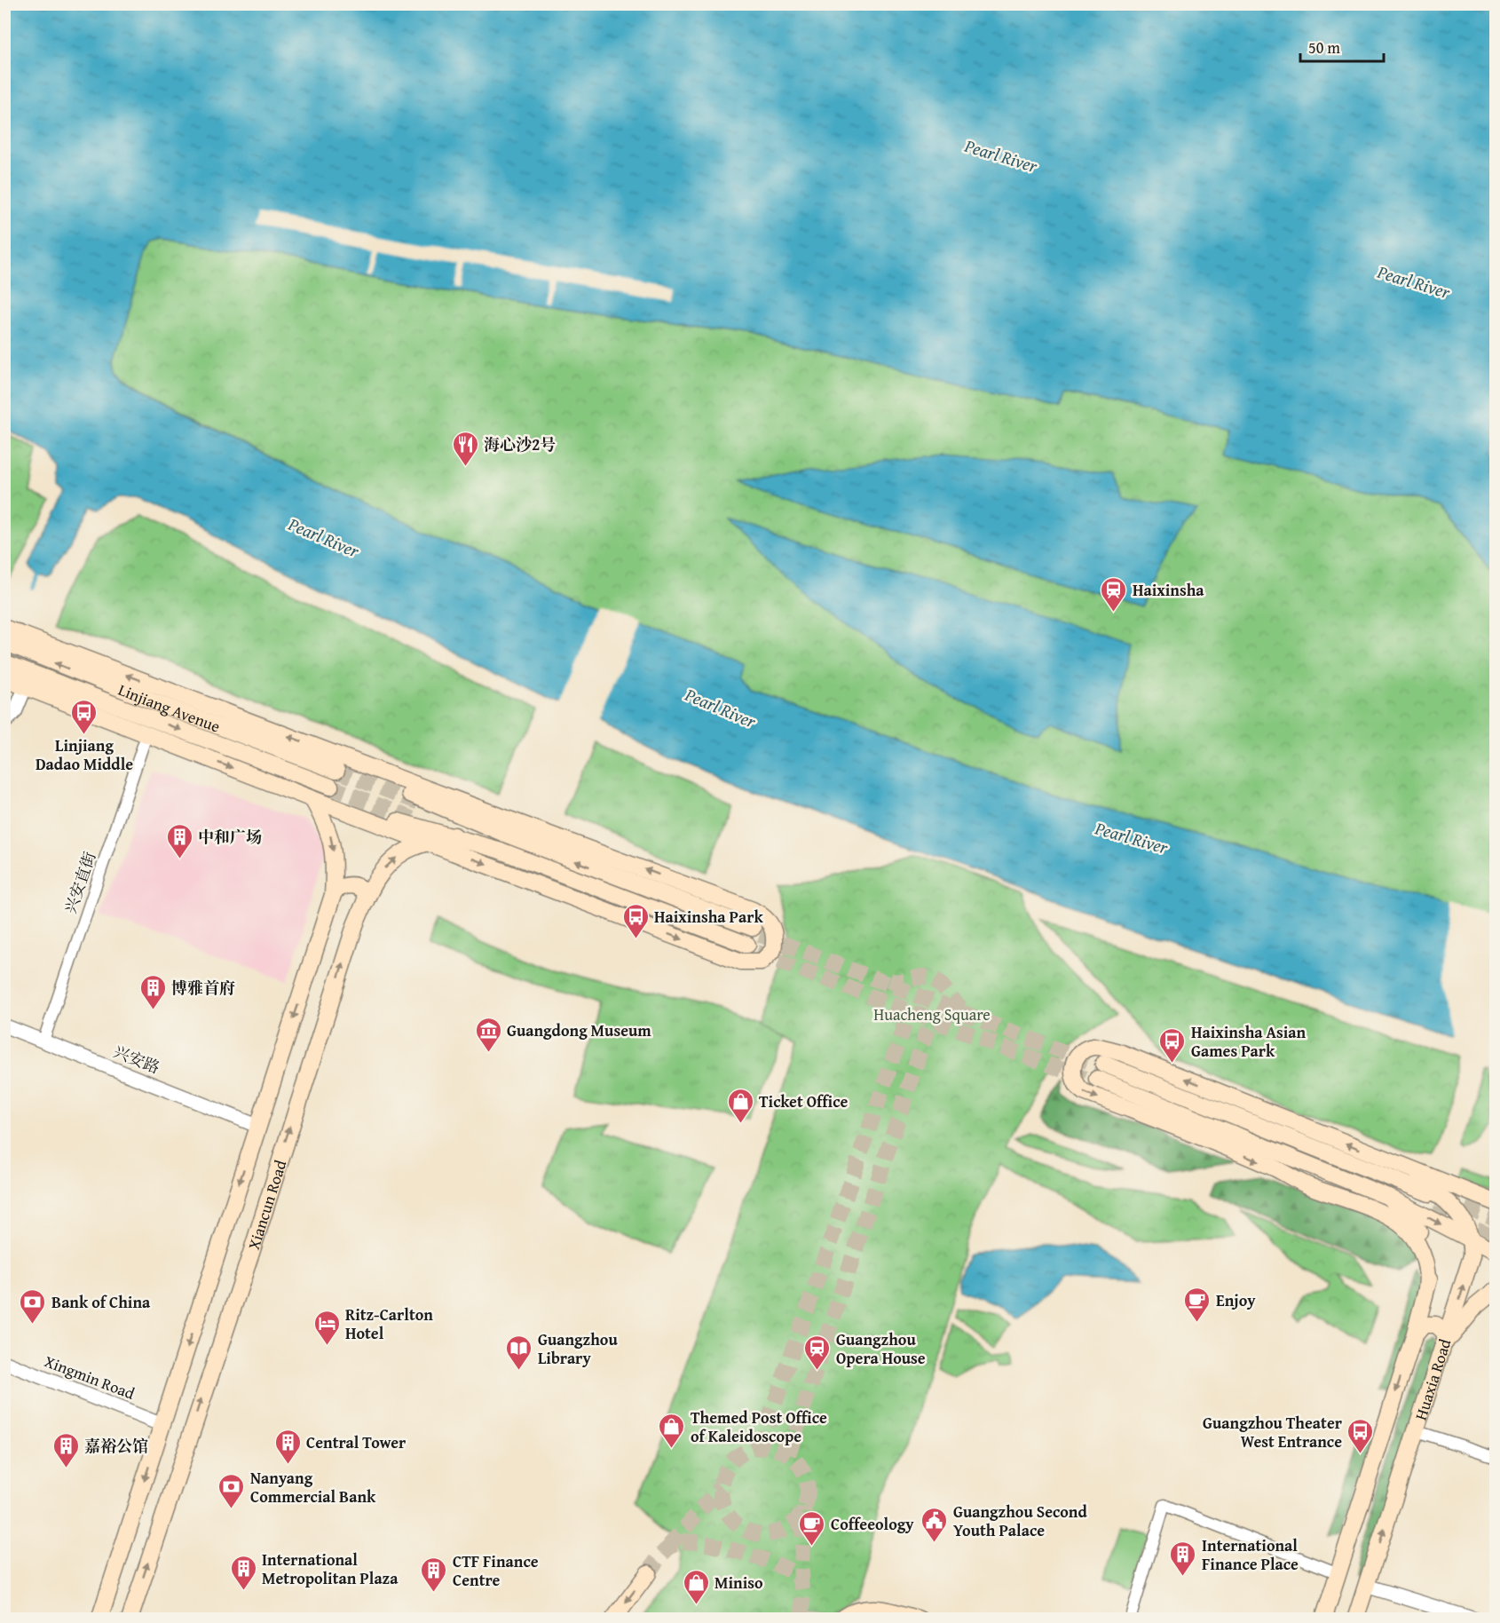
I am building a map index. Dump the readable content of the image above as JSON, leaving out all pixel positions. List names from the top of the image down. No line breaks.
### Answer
{"streets":{"main road":["Linjiang Avenue","Xiancun Road","Huaxia Road"],"street":["兴安直街","兴安路","Xingmin Road"]},"crossings":[["兴安直街","兴安路"],["兴安路","Xiancun Road"],["Xiancun Road","Xingmin Road"]],"water":["Pearl River"],"parks":["Huacheng Square"],"places":{"restaurant":["海心沙2号"],"station":["Haixinsha","Guangzhou Opera House"],"bus stop":["Linjiang Dadao Middle","Haixinsha Park","Haixinsha Asian Games Park","Guangzhou Theater West Entrance"],"building":["中和广场","博雅首府","Central Tower","嘉裕公馆","International Finance Place","International Metropolitan Plaza","CTF Finance Centre"],"museum":["Guangdong Museum"],"shop":["Ticket Office","Themed Post Office of Kaleidoscope","Miniso"],"cafe":["Enjoy","Coffeeology"],"bank":["Bank of China","Nanyang Commercial Bank"],"hotel":["Ritz-Carlton Hotel"],"library":["Guangzhou Library"],"public building":["Guangzhou Second Youth Palace"]},"scale_bar":"50 m"}
